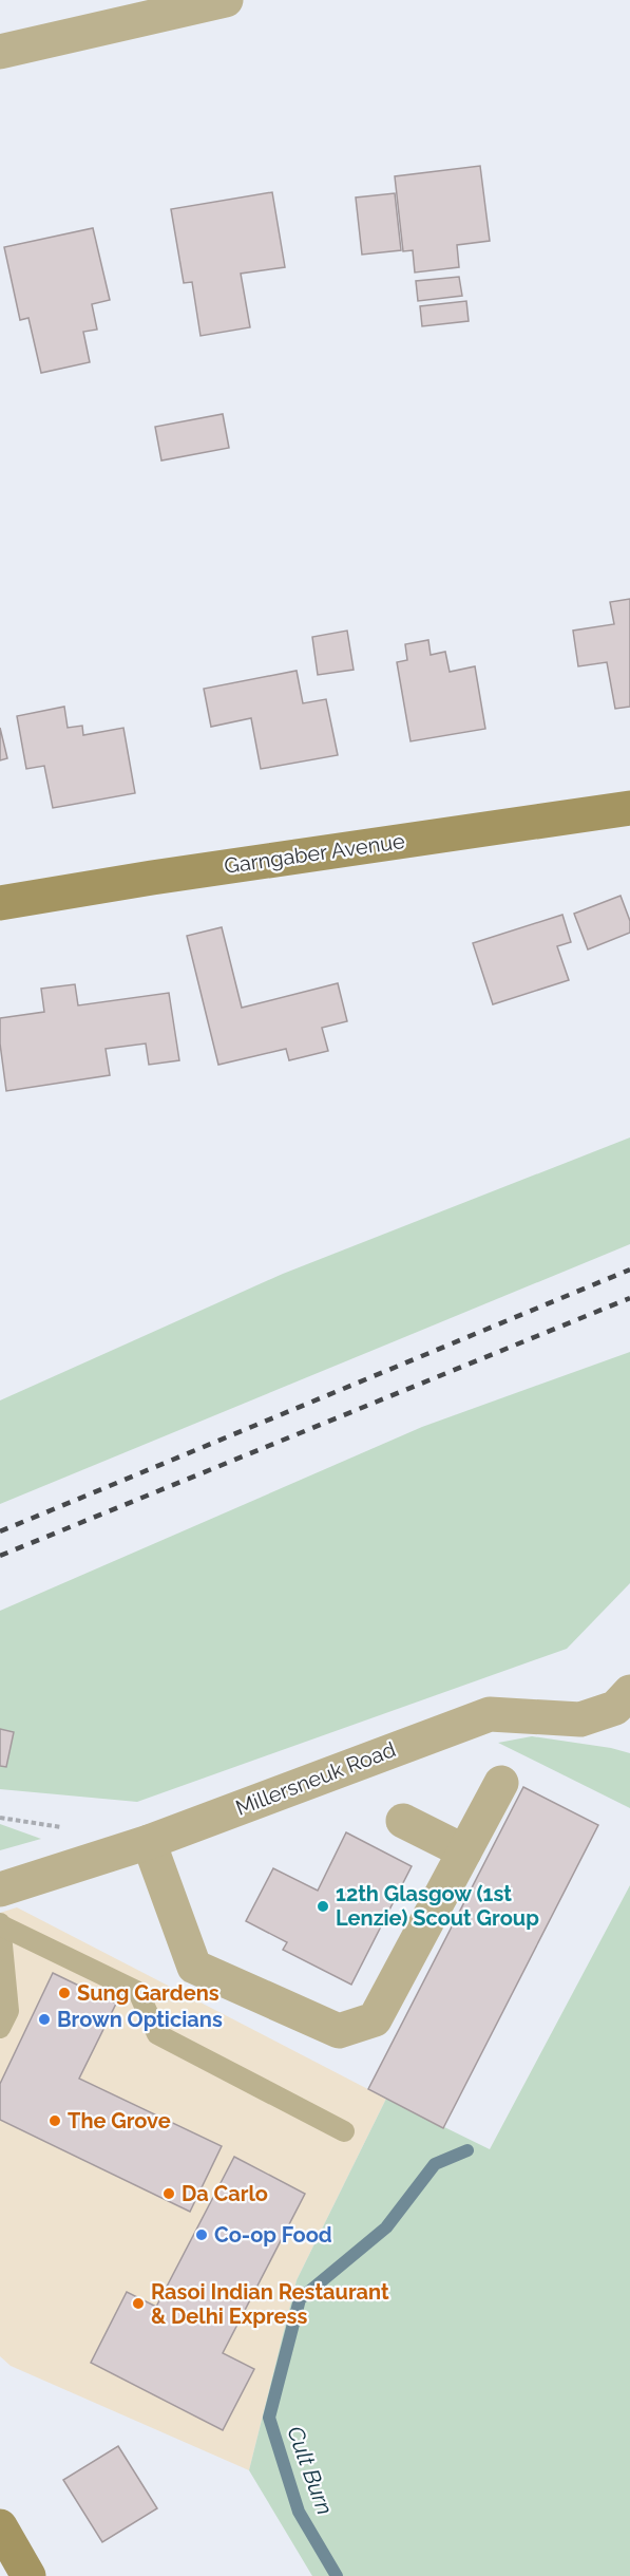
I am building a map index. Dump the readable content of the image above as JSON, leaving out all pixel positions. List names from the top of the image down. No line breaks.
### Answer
{"streets":{"street":["Garngaber Avenue","Millersneuk Road"]},"water":["Cult Burn"],"places":["12th Glasgow (1st Lenzie) Scout Group","Sung Gardens","Brown Opticians","The Grove","Da Carlo","Co-op Food","Rasoi Indian Restaurant & Delhi Express"]}
